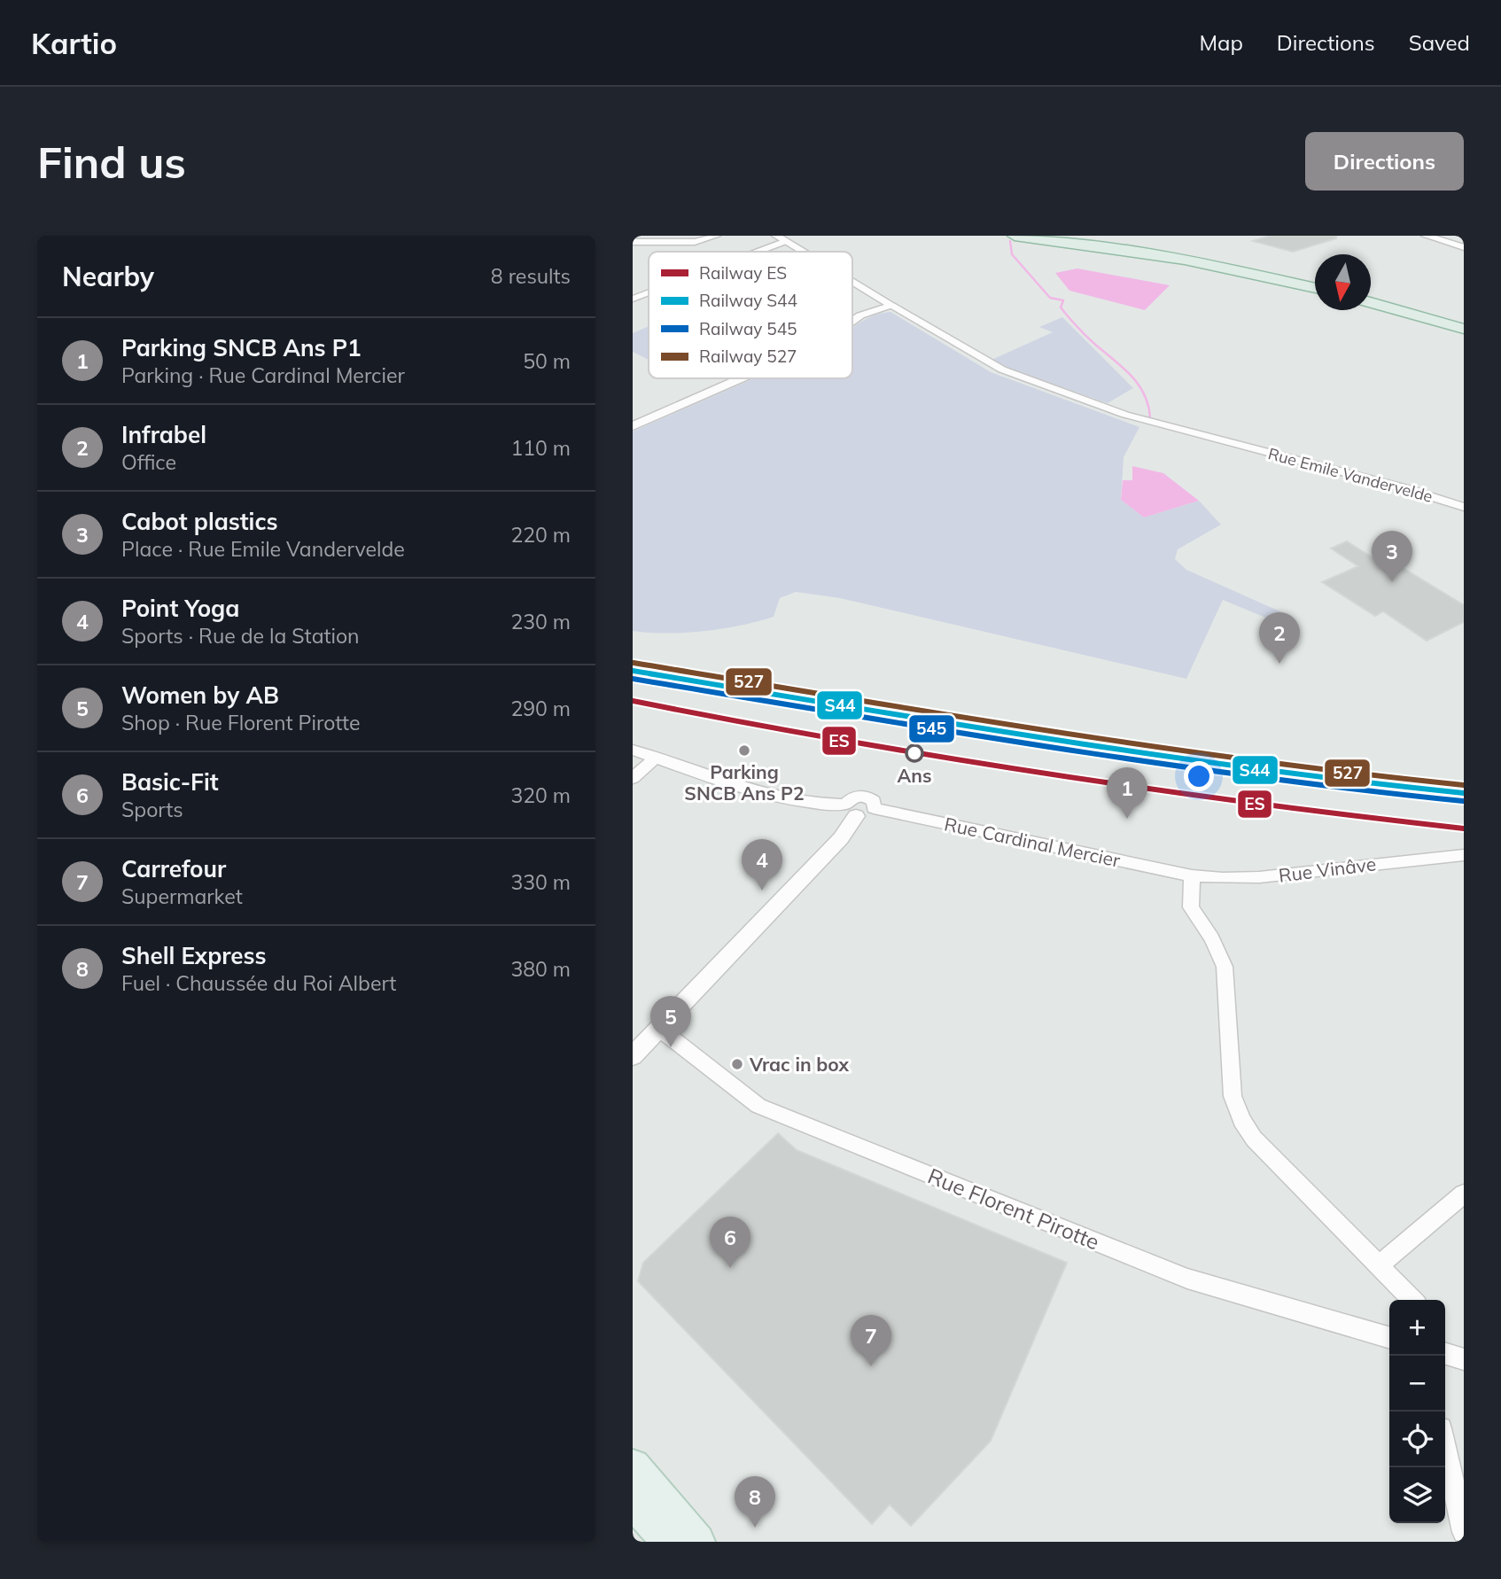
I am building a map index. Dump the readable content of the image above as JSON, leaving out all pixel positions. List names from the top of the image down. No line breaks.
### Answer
{"streets":{"street":["Rue Emile Vandervelde","Rue Cardinal Mercier","Rue Vinâve","Rue Florent Pirotte"]},"crossings":[["Rue Cardinal Mercier","Rue Vinâve"]],"places":["Parking SNCB Ans P2","Ans","Vrac in box"],"lines":["rail line 527","rail line S44","rail line 545","rail line ES"],"legend":["Railway ES","Railway S44","Railway 545","Railway 527"],"north":"bottom","page":{"header":"Kartio","nav":["Map","Directions","Saved"],"buttons":"Directions","title":"Find us","heading":["Nearby","8 results"],"list":[{"mark":"1","name":"Parking SNCB Ans P1","note":"Parking · Rue Cardinal Mercier","value":"50 m"},{"mark":"2","name":"Infrabel","note":"Office","value":"110 m"},{"mark":"3","name":"Cabot plastics","note":"Place · Rue Emile Vandervelde","value":"220 m"},{"mark":"4","name":"Point Yoga","note":"Sports · Rue de la Station","value":"230 m"},{"mark":"5","name":"Women by AB","note":"Shop · Rue Florent Pirotte","value":"290 m"},{"mark":"6","name":"Basic-Fit","note":"Sports","value":"320 m"},{"mark":"7","name":"Carrefour","note":"Supermarket","value":"330 m"},{"mark":"8","name":"Shell Express","note":"Fuel · Chaussée du Roi Albert","value":"380 m"}],"pins":["3","2","1","4","5","6","7","8"],"map_buttons":["+","−"]}}
